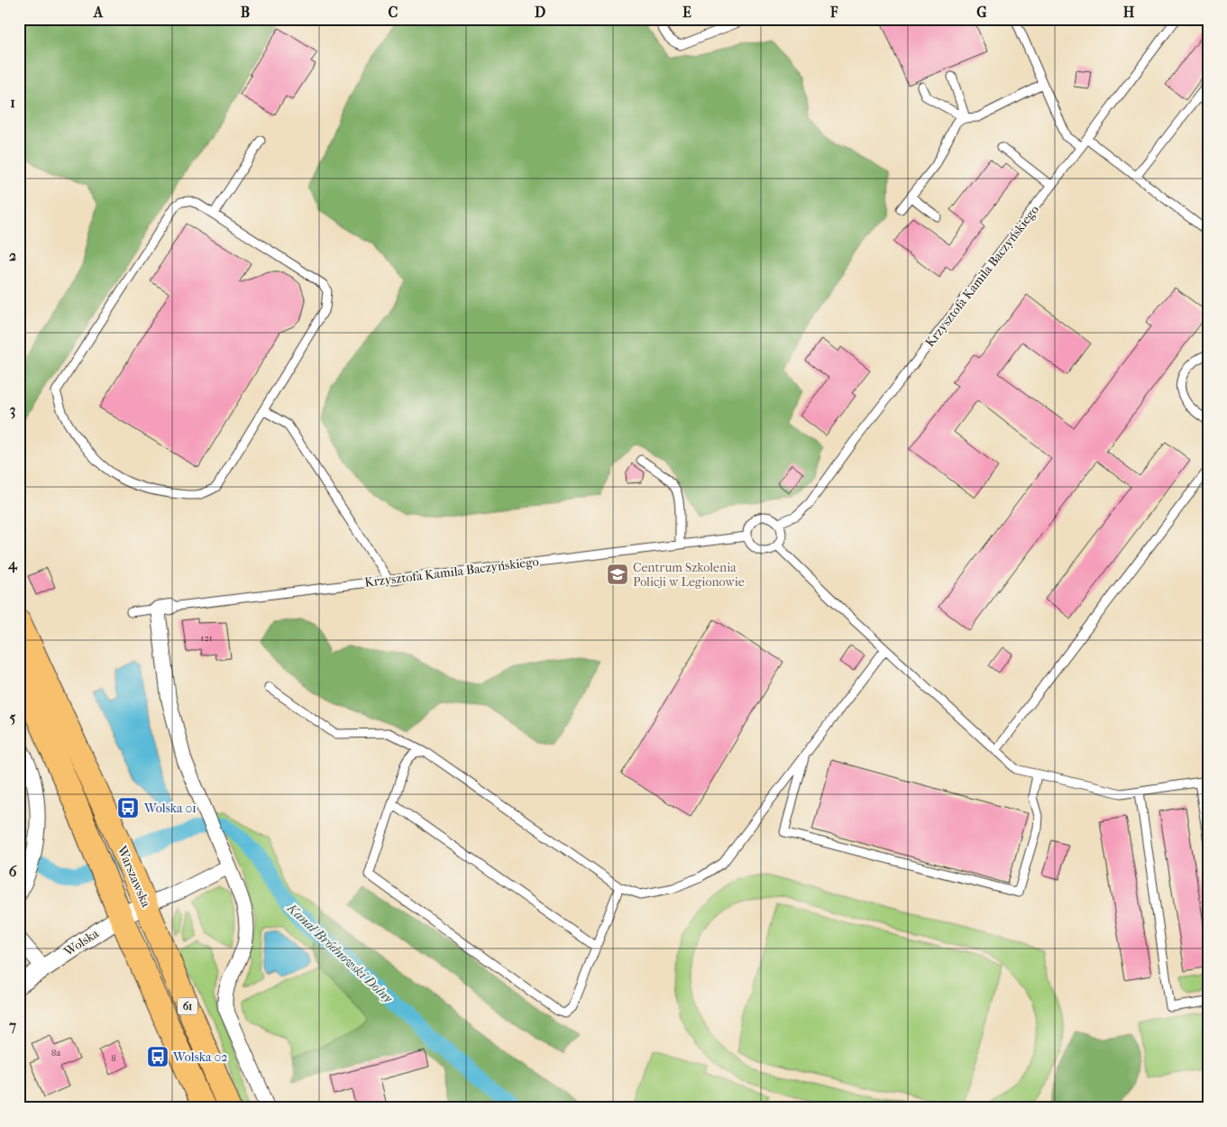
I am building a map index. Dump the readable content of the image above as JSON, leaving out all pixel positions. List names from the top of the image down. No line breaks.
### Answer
{"streets":{"main road":["Warszawska","61"],"street":["Wolska"],"lane":["Krzysztofa Kamila Baczyńskiego"]},"crossings":[["Warszawska","Wolska"],["Wolska","61"]],"water":["Kanał Bródnowski Dolny"],"places":{"school or university":["Centrum Szkolenia Policji w Legionowie"],"bus stop":["Wolska 01","Wolska 02"]},"house_numbers":["121","8a","8"],"grid":{"columns":["A","B","C","D","E","F","G","H"],"rows":["1","2","3","4","5","6","7"]}}
